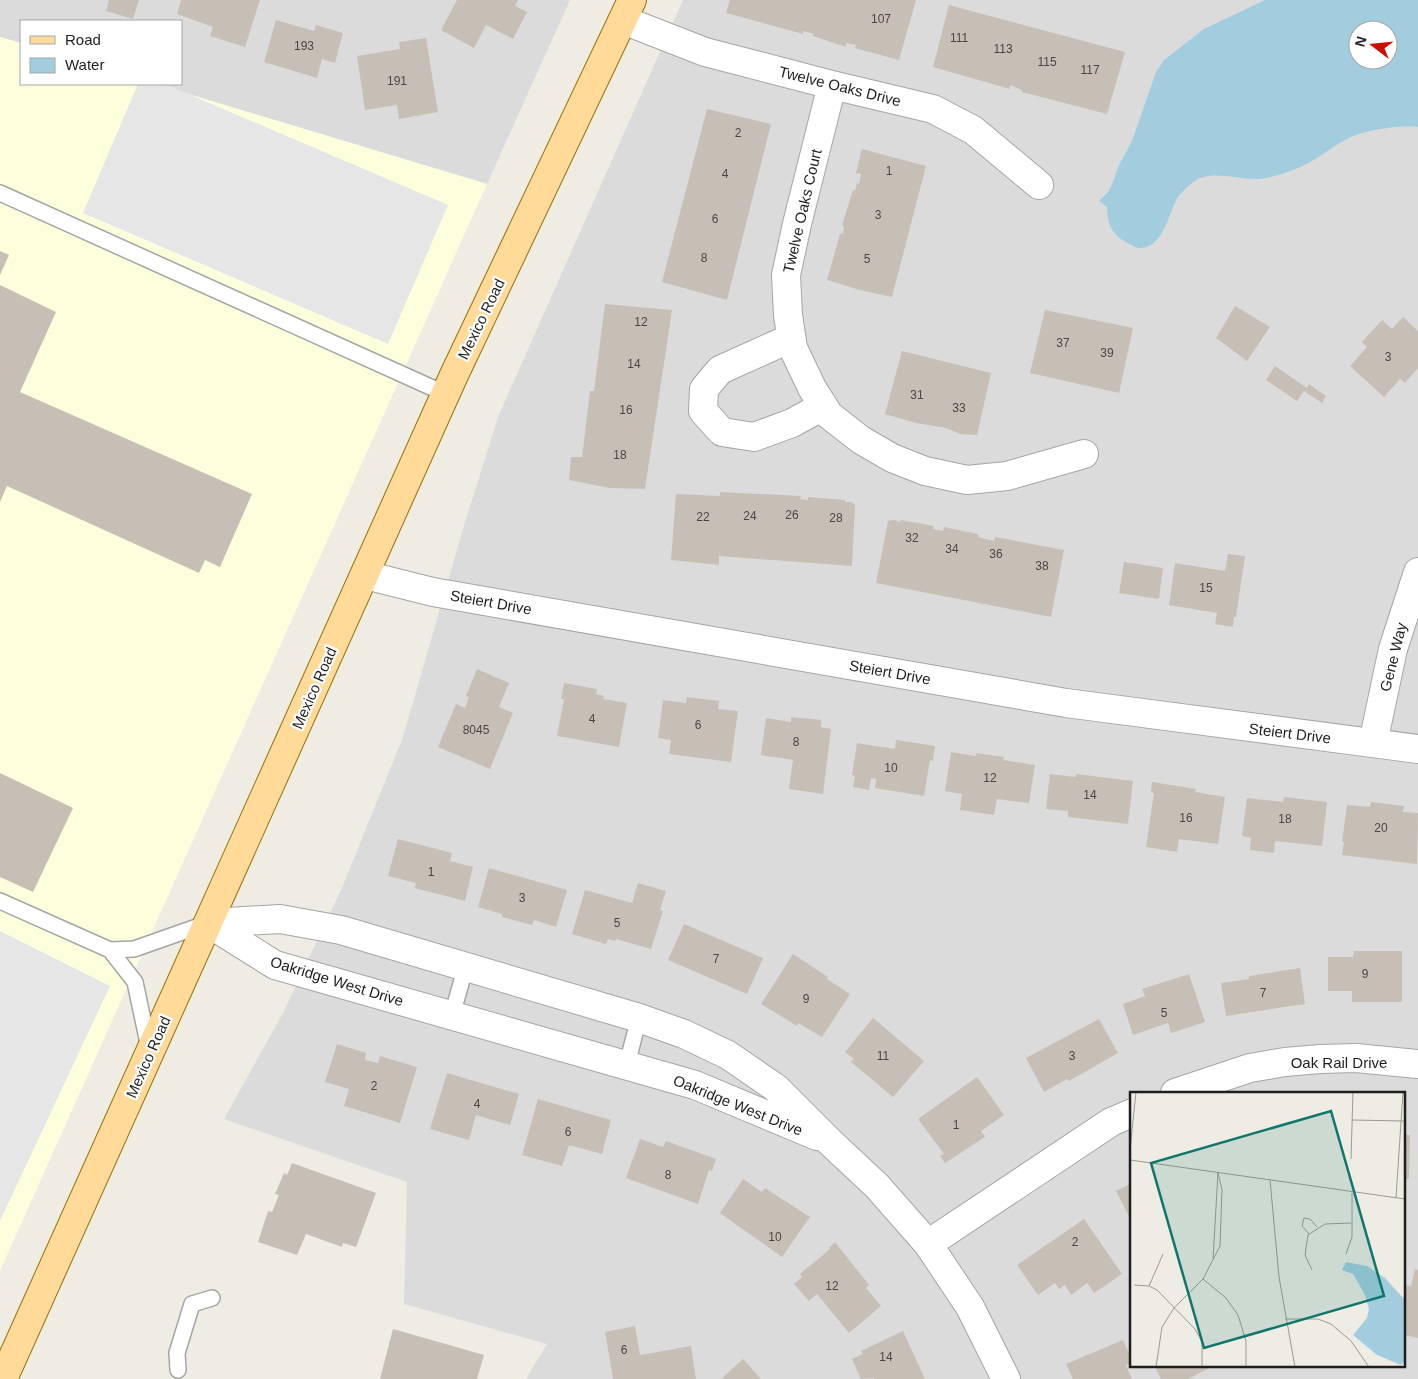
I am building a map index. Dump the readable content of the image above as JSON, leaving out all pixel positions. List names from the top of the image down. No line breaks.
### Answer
{"streets":{"main road":["Mexico Road"],"street":["Twelve Oaks Drive","Twelve Oaks Court","Steiert Drive","Gene Way","Oakridge West Drive","Oak Rail Drive"]},"crossings":[["Twelve Oaks Drive","Twelve Oaks Court"],["Twelve Oaks Drive","Mexico Road"],["Mexico Road","Steiert Drive"],["Mexico Road","Oakridge West Drive"],["Steiert Drive","Gene Way"]],"house_numbers":["107","111","193","113","115","117","191","2","1","4","3","6","8","5","12","37","39","3","14","31","33","16","18","26","24","22","28","32","34","36","38","15","4","6","8045","8","10","12","14","16","18","20","1","3","5","7","9","7","9","5","11","3","2","4","1","6","8","10","2","12","6","14"],"legend":["Road","Water"],"north":"left"}
